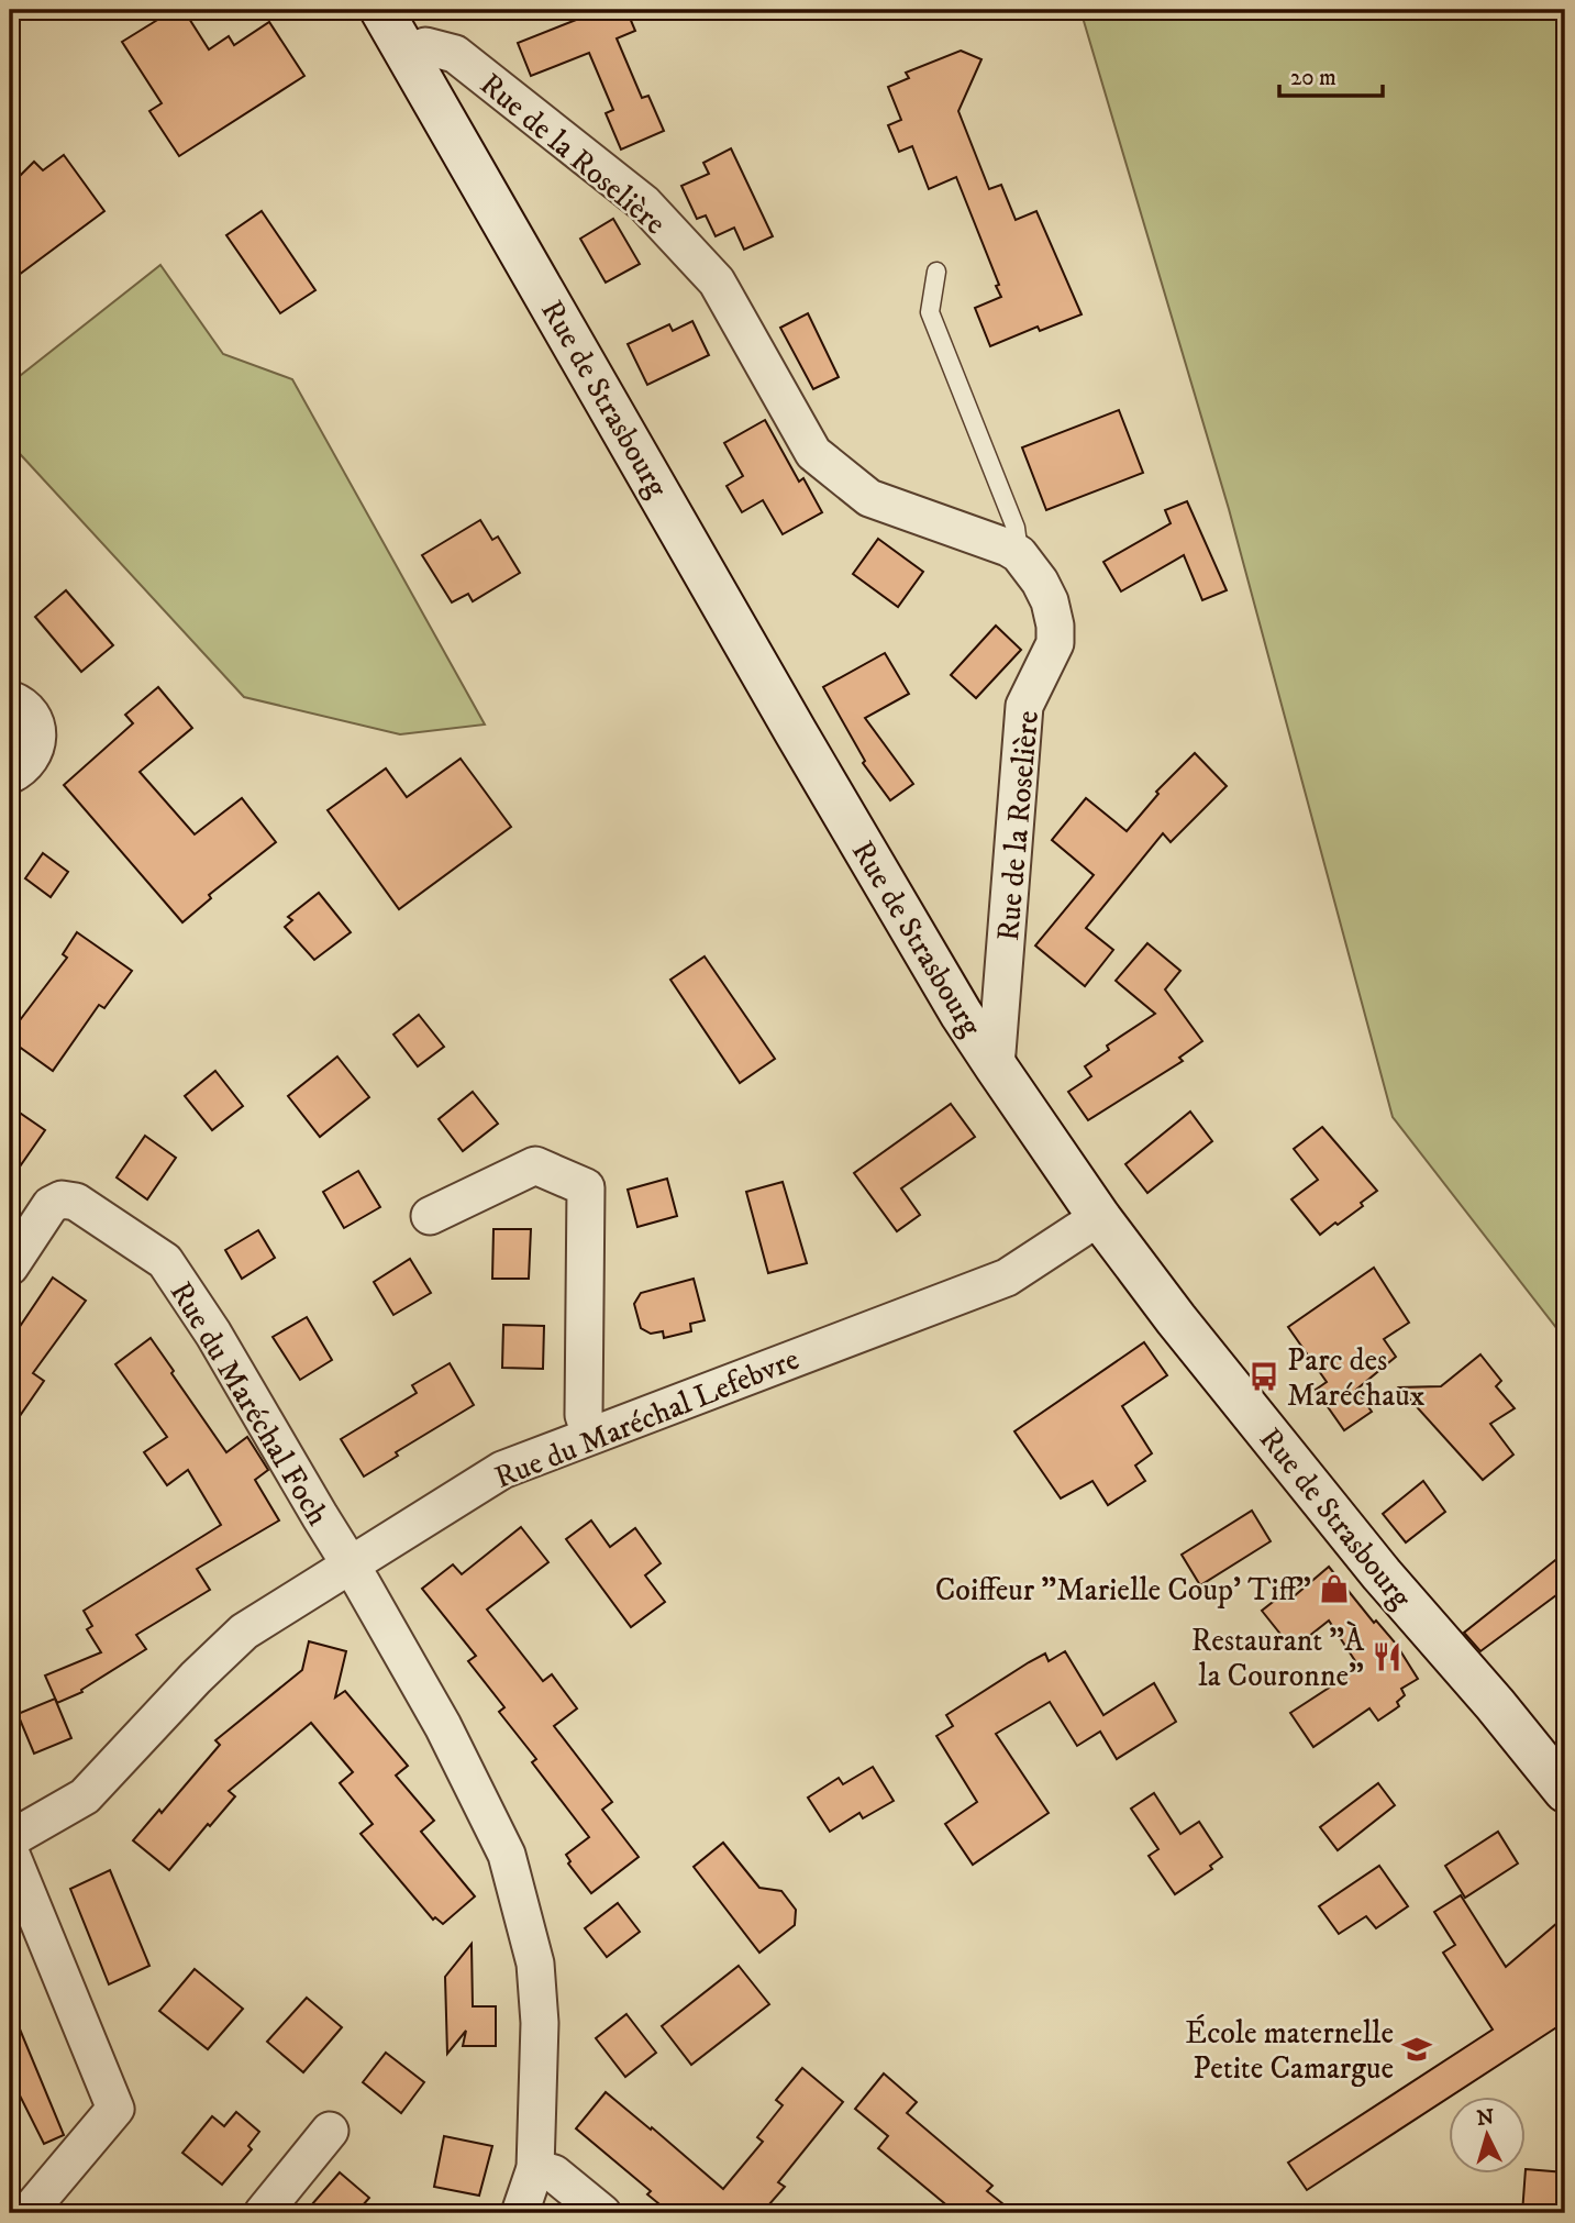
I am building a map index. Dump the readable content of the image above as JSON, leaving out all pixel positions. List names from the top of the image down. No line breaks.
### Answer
{"streets":{"main road":["Rue de Strasbourg"],"street":["Rue de la Roselière","Rue du Maréchal Foch","Rue du Maréchal Lefebvre"]},"crossings":[["Rue de la Roselière","Rue de Strasbourg"],["Rue de Strasbourg","Rue du Maréchal Lefebvre"],["Rue du Maréchal Foch","Rue du Maréchal Lefebvre"]],"places":{"bus stop":["Parc des Maréchaux"],"shop":["Coiffeur \"Marielle Coup' Tiff\""],"restaurant":["Restaurant \"À la Couronne\""],"school or university":["École maternelle Petite Camargue"]},"scale_bar":"20 m","north":"top"}
